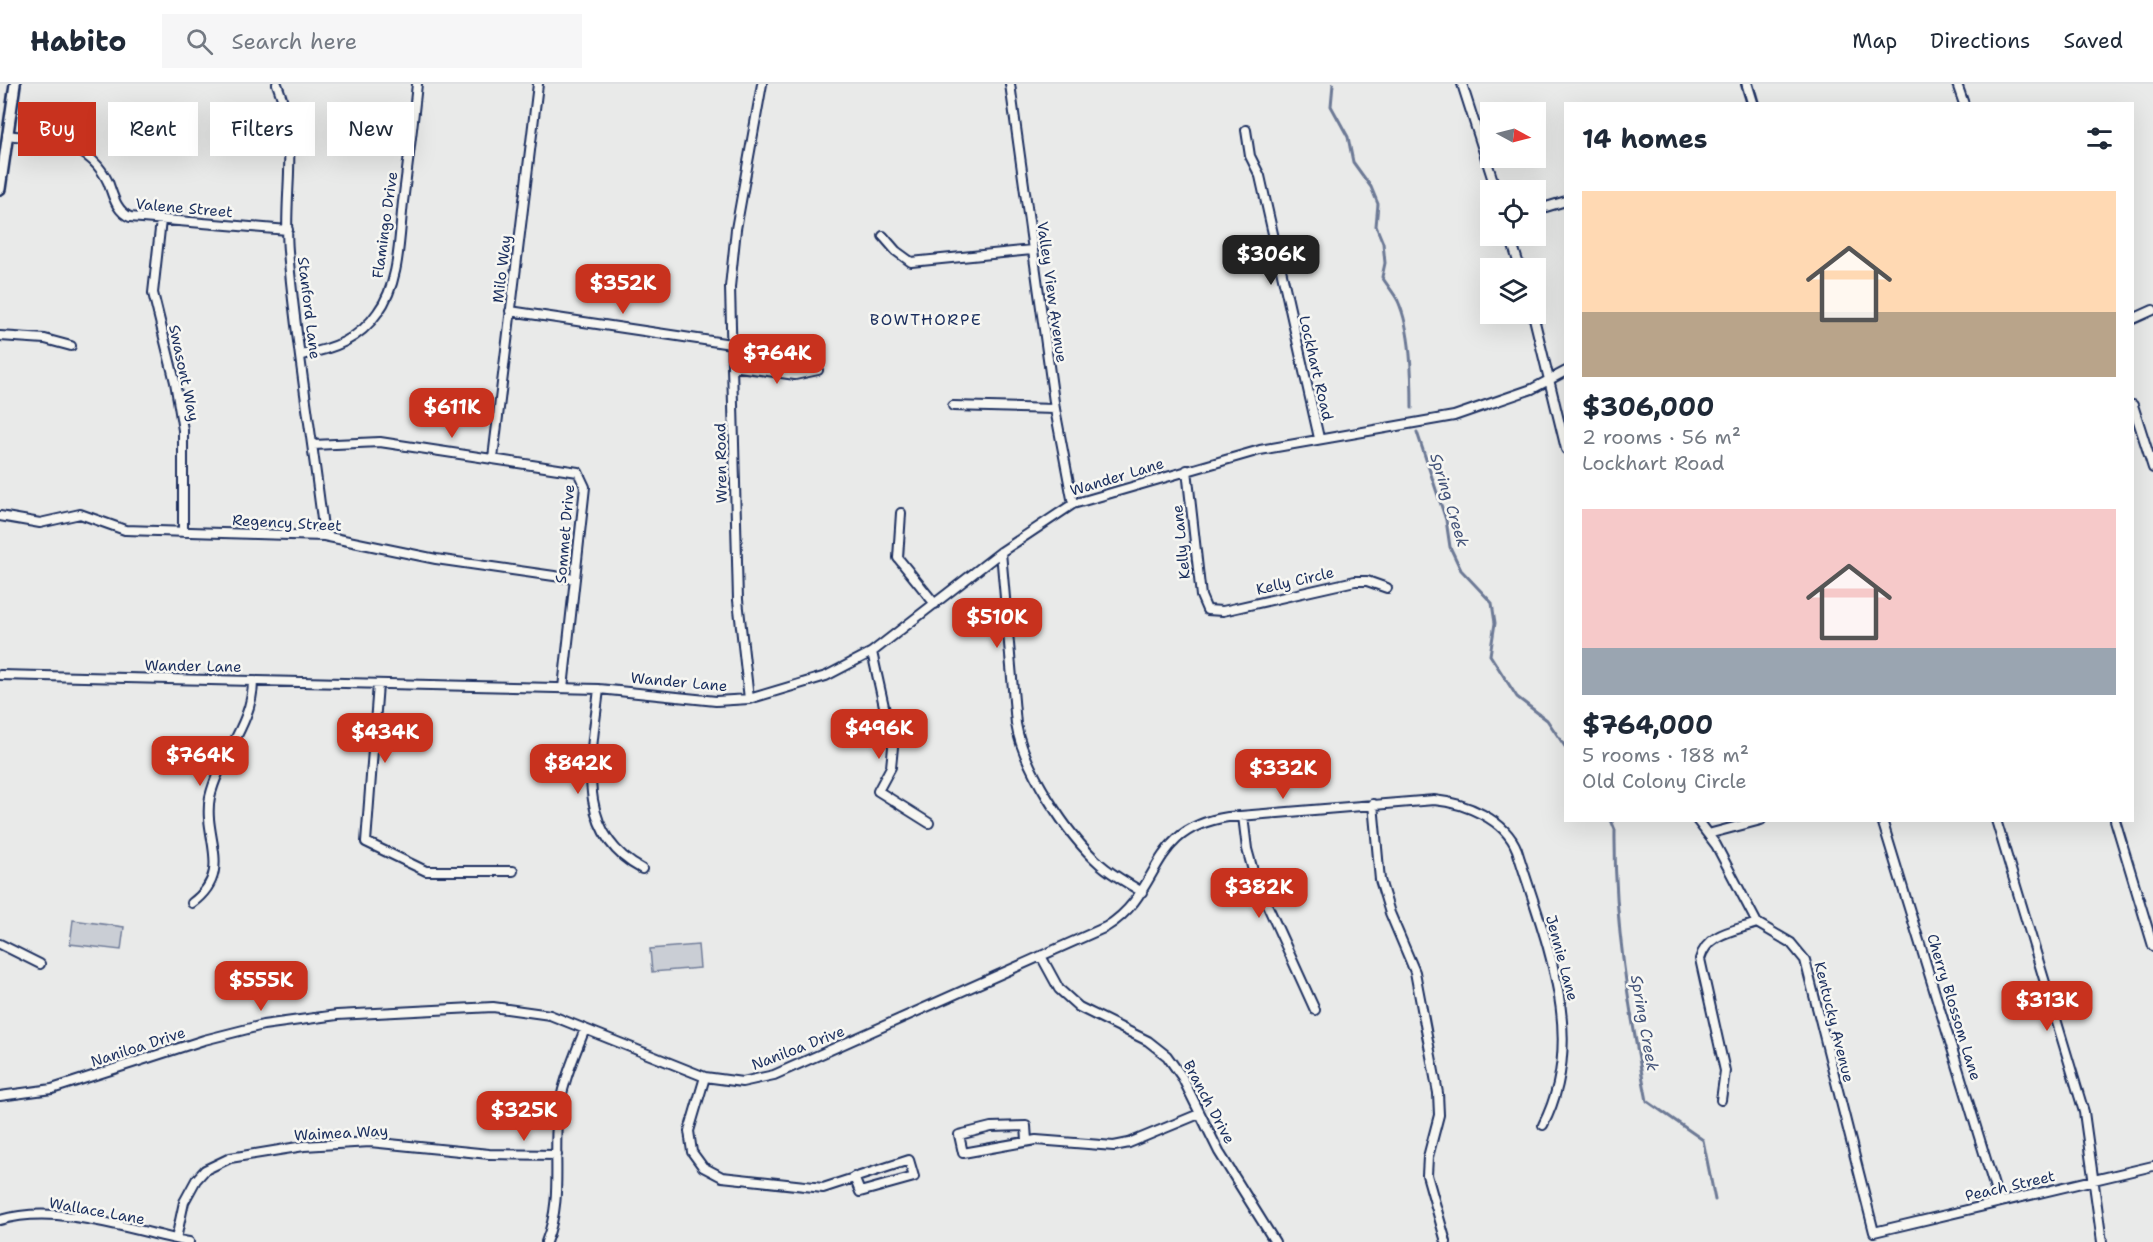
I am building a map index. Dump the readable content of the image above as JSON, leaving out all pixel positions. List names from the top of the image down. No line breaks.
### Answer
{"streets":{"street":["Valene Street","Flamingo Drive","Milo Way","Valley View Avenue","Stanford Lane","Lockhart Road","Swasont Way","Wren Road","Wander Lane","Regency Street","Sommet Drive","Kelly Lane","Kelly Circle","Jennie Lane","Cherry Blossom Lane","Kentucky Avenue","Naniloa Drive","Branch Drive","Waimea Way","Peach Street","Wallace Lane"]},"crossings":[["Valene Street","Stanford Lane"],["Valene Street","Swasont Way"],["Flamingo Drive","Stanford Lane"],["Milo Way","Sommet Drive"],["Valley View Avenue","Wander Lane"],["Stanford Lane","Regency Street"],["Stanford Lane","Sommet Drive"],["Lockhart Road","Wander Lane"],["Swasont Way","Regency Street"],["Wren Road","Wander Lane"],["Wander Lane","Sommet Drive"],["Wander Lane","Kelly Lane"],["Regency Street","Sommet Drive"],["Kelly Lane","Kelly Circle"],["Jennie Lane","Naniloa Drive"],["Cherry Blossom Lane","Peach Street"],["Kentucky Avenue","Peach Street"],["Naniloa Drive","Branch Drive"],["Waimea Way","Wallace Lane"]],"districts":["BOWTHORPE"],"water":["Spring Creek"],"north":"right","page":{"header":"Habito","search":"Search here","nav":["Map","Directions","Saved"],"chip":["Buy","Rent","Filters","New"],"heading":"14 homes","list":[{"name":"$306,000","note":"2 rooms · 56 m² · Lockhart Road"},{"name":"$764,000","note":"5 rooms · 188 m² · Old Colony Circle"}],"price":["$306K","$352K","$764K","$611K","$510K","$496K","$434K","$764K","$842K","$332K","$382K","$555K","$313K","$325K"]}}
